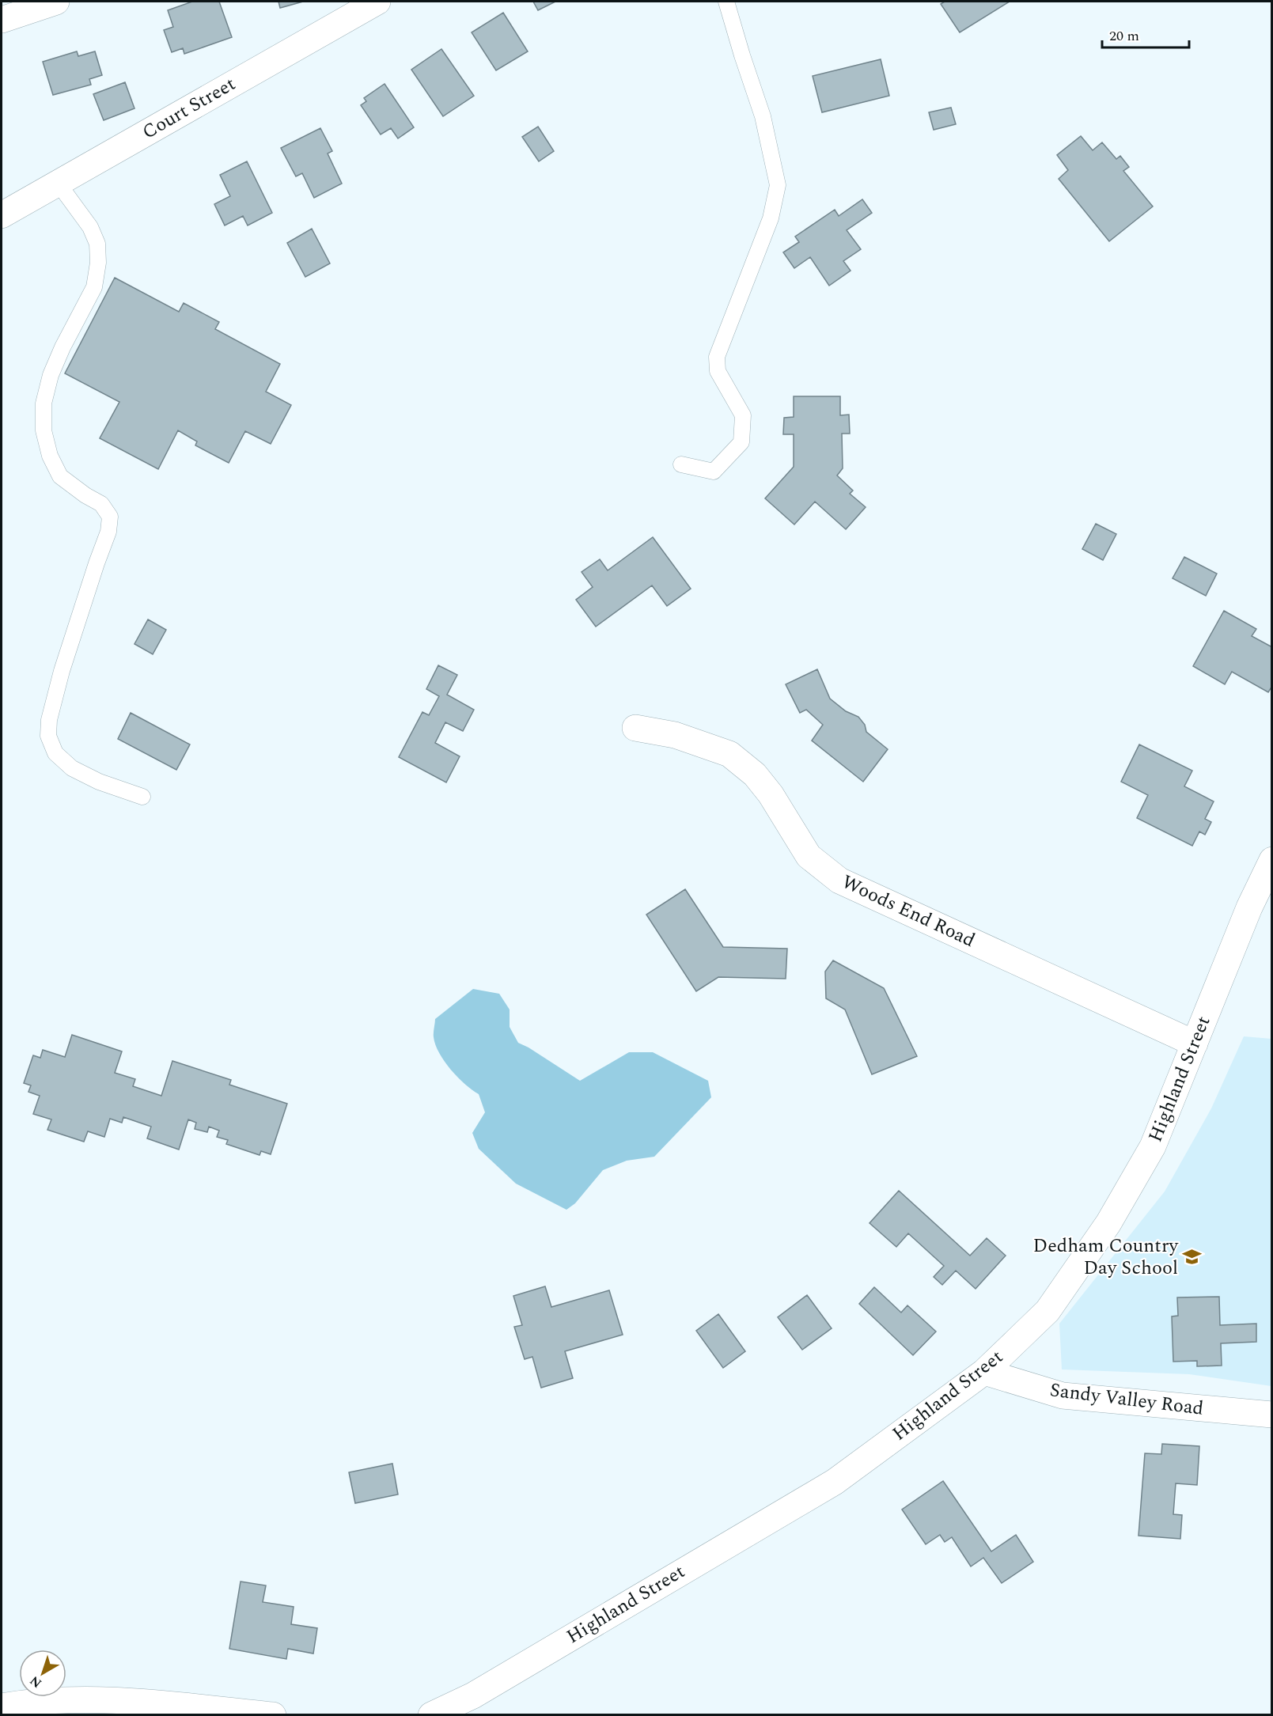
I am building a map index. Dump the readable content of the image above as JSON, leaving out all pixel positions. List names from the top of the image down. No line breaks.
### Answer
{"streets":{"street":["Court Street","Woods End Road","Highland Street","Sandy Valley Road"]},"crossings":[["Woods End Road","Highland Street"],["Highland Street","Sandy Valley Road"]],"places":{"school or university":["Dedham Country Day School"]},"scale_bar":"20 m","north":"bottom left"}
